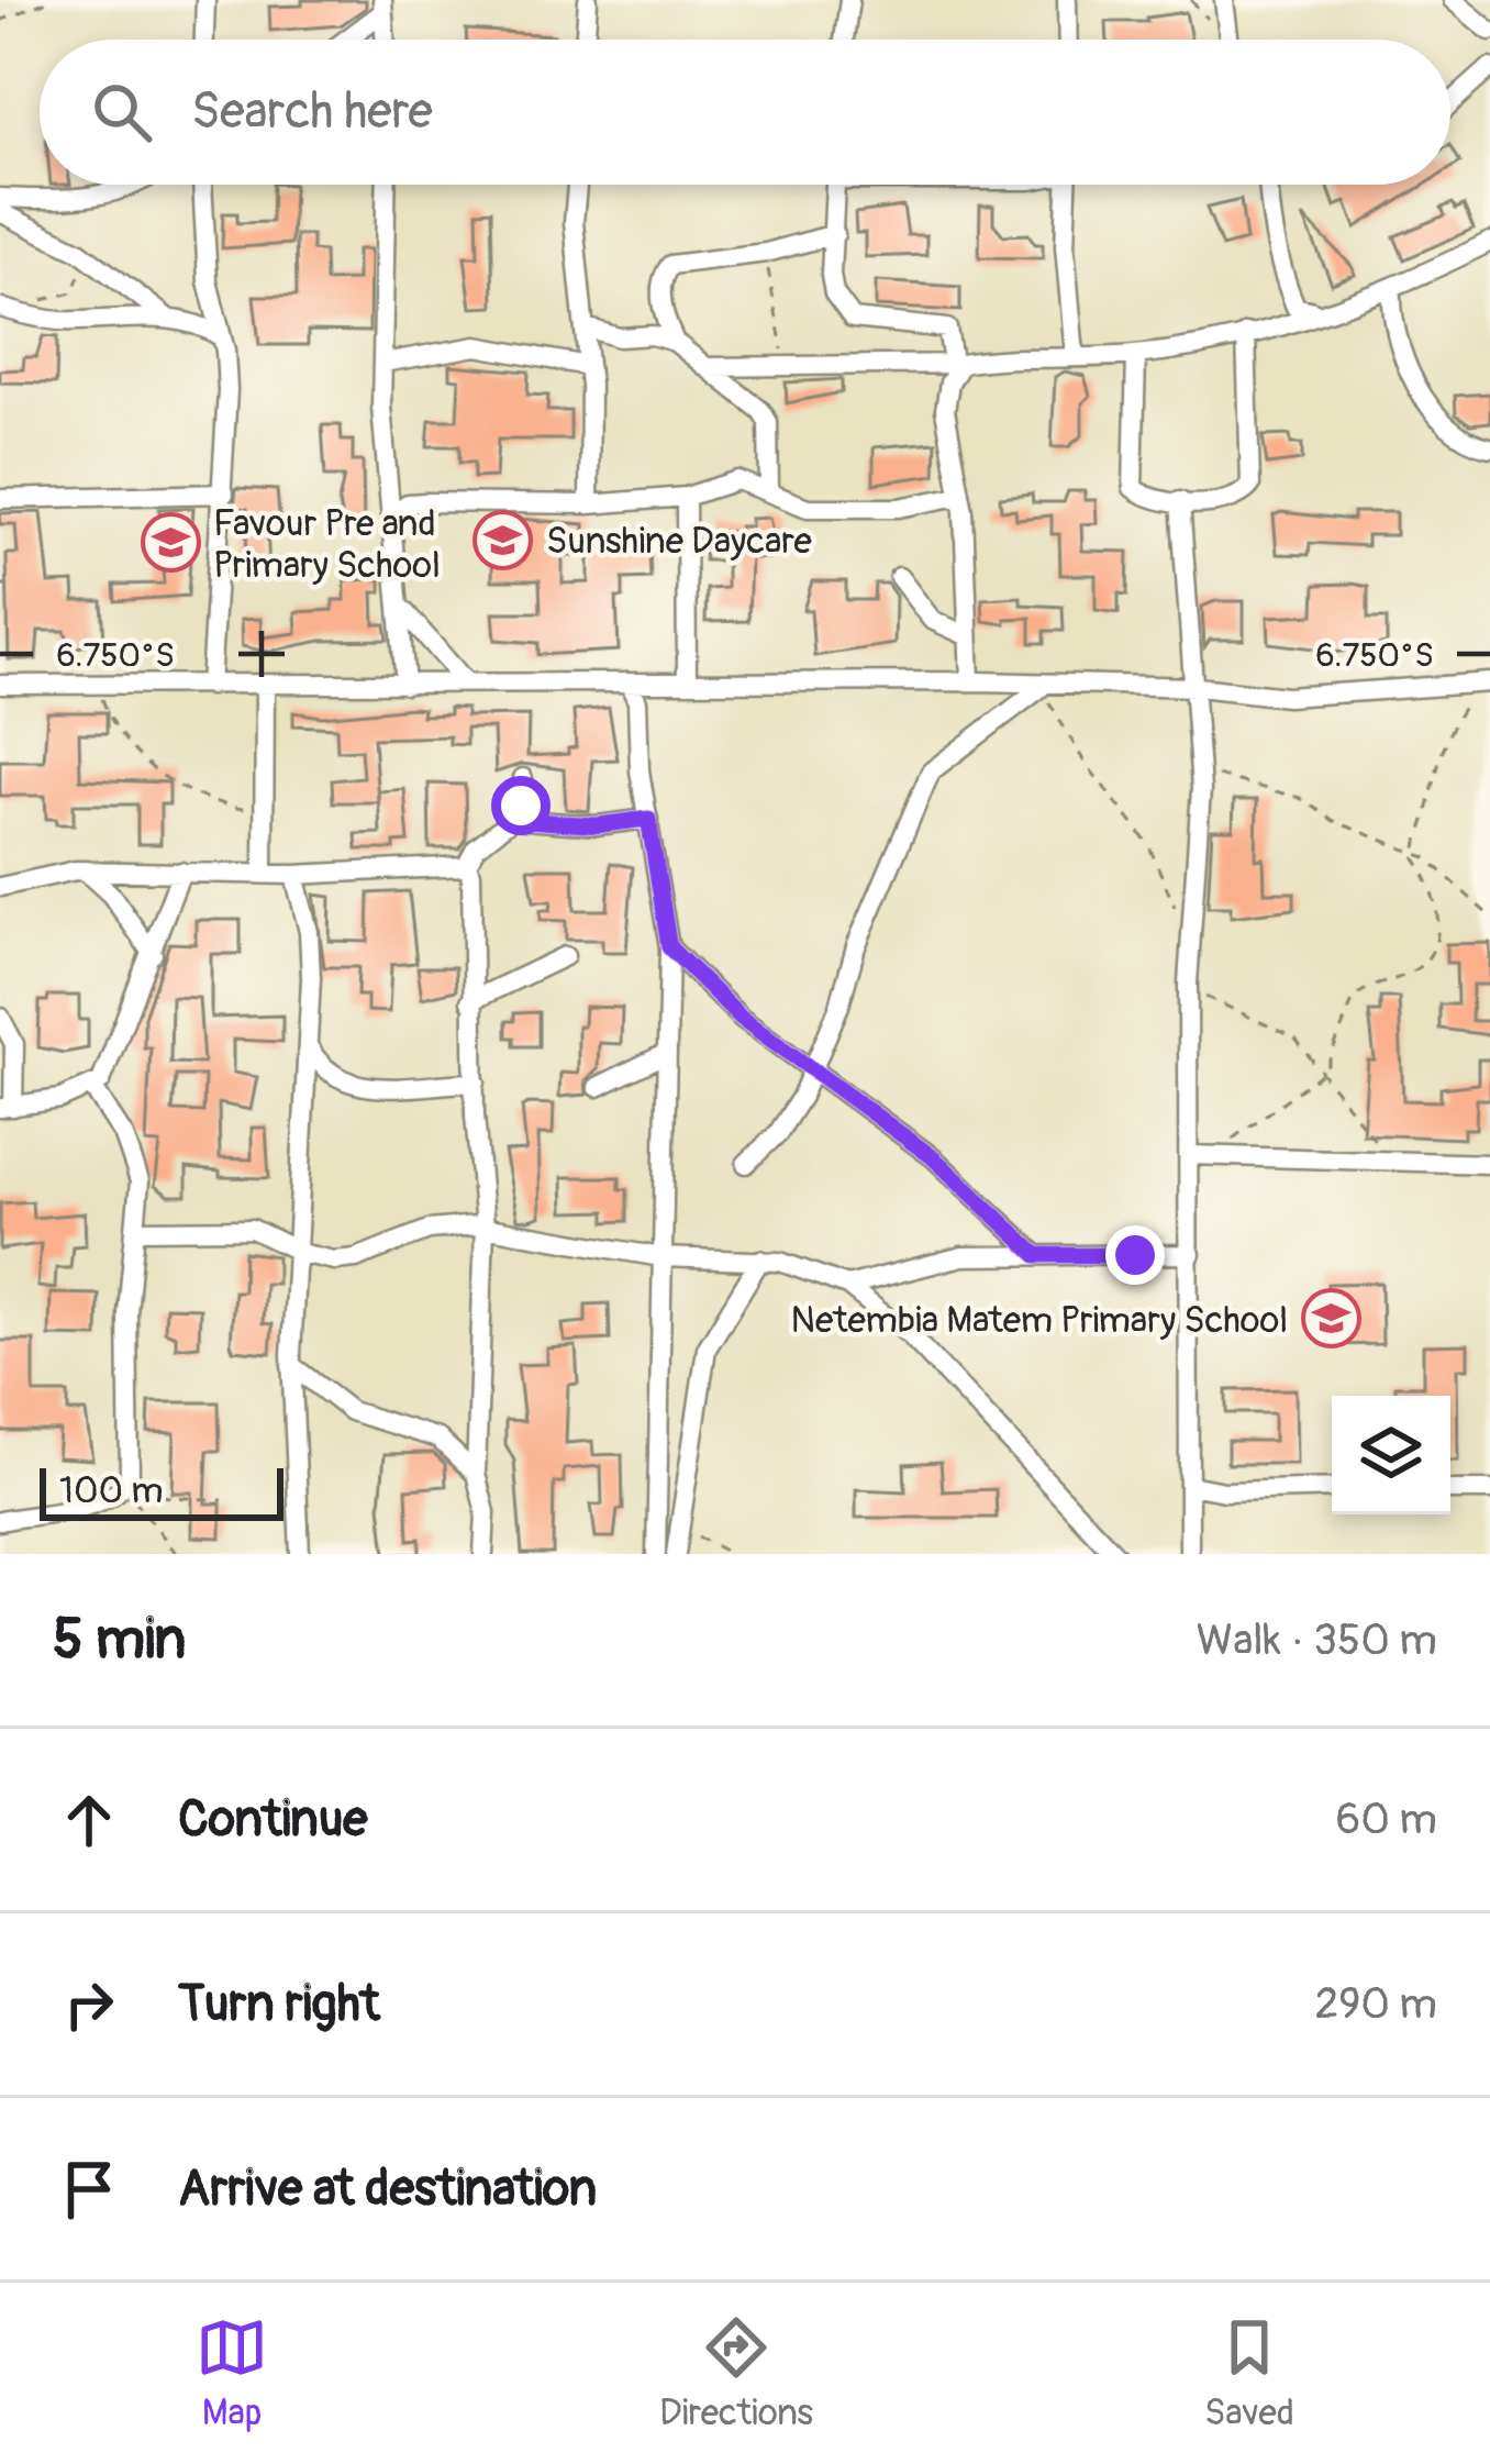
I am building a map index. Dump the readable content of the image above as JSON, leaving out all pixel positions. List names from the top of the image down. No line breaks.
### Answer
{"places":{"school or university":["Sunshine Daycare","Favour Pre and Primary School","Netembia Matem Primary School"]},"scale_bar":"100 m","page":{"search":"Search here","scale":"100 m","heading":["5 min","Walk · 350 m"],"list":[["Continue","60 m"],["Turn right","290 m"],"Arrive at destination"],"nav":["Map","Directions","Saved"]},"coordinates":["6.750°S"]}
